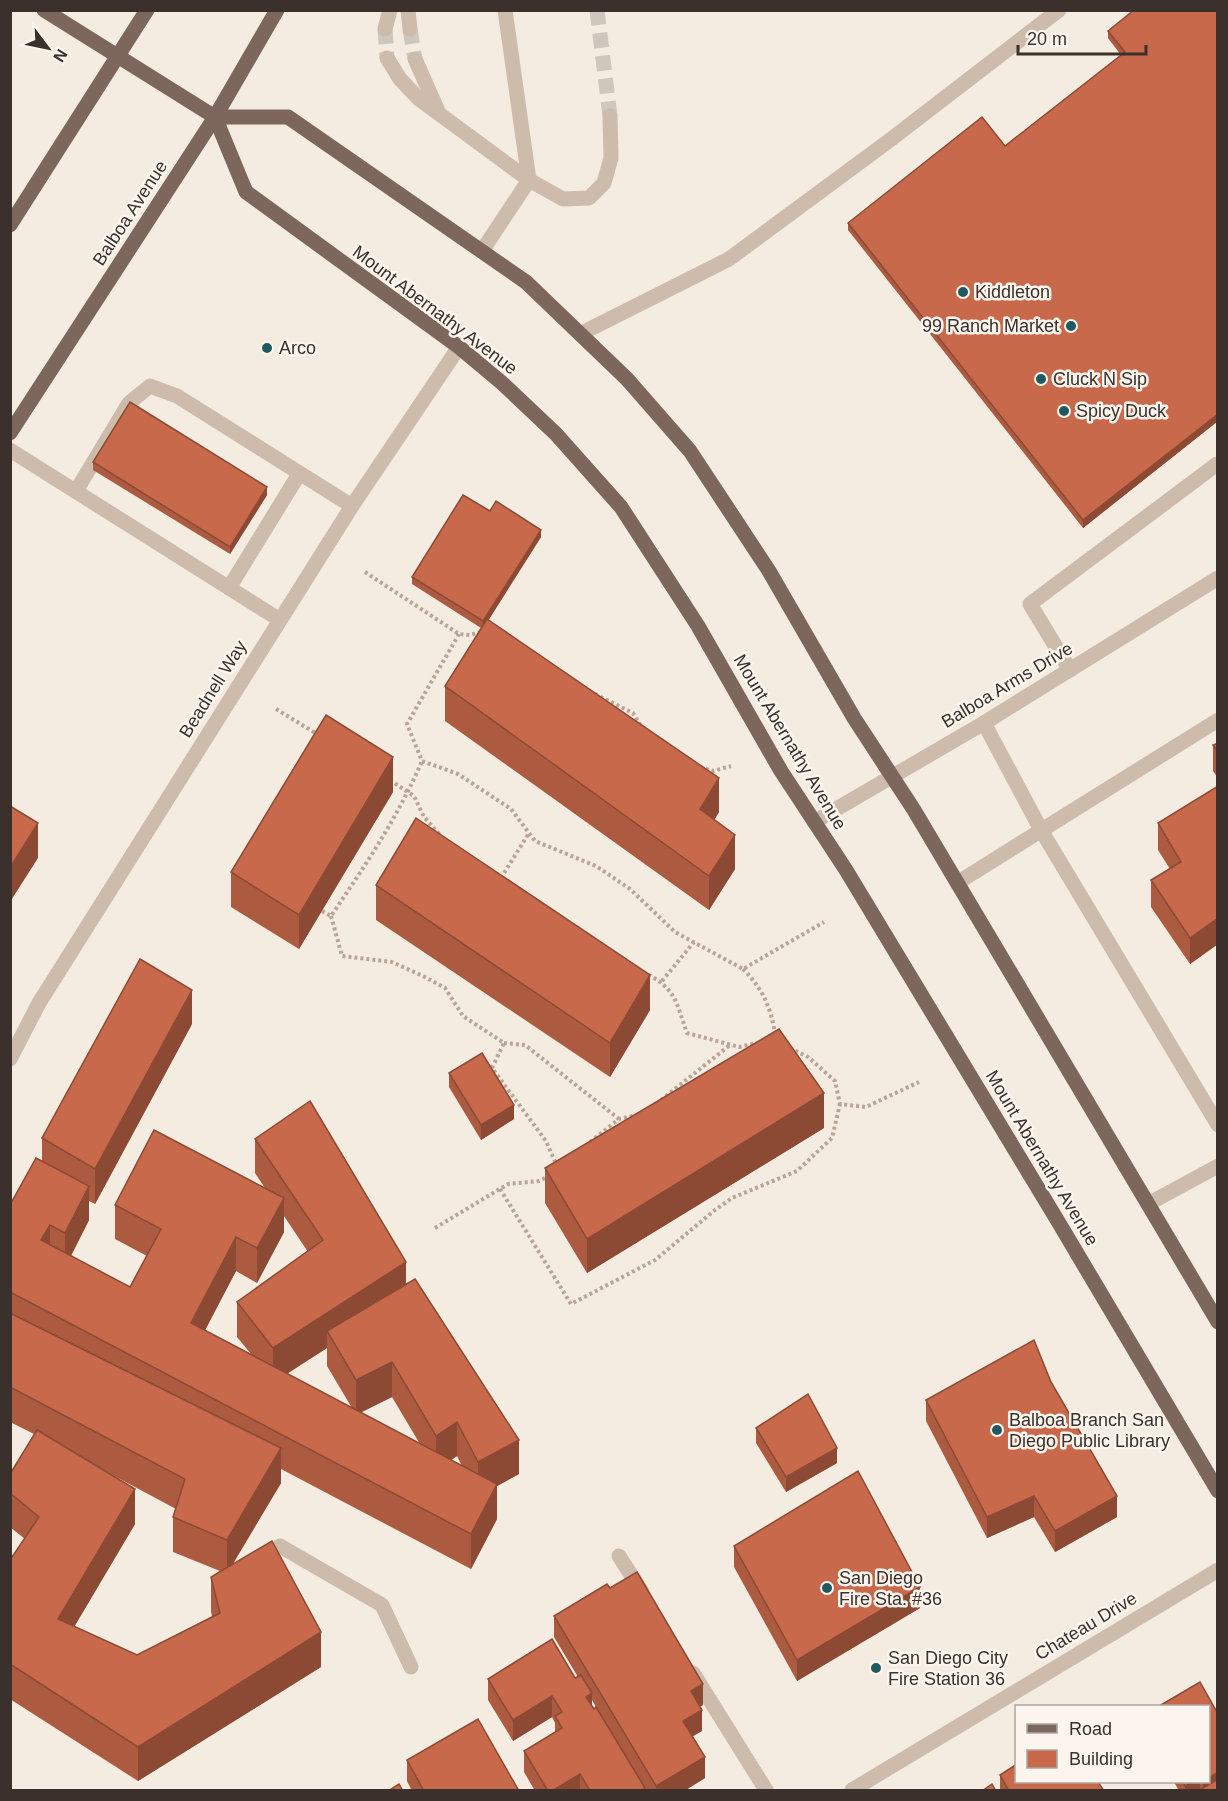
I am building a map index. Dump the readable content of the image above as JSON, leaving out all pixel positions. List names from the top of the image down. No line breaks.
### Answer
{"streets":{"main road":["Balboa Avenue","Mount Abernathy Avenue"],"street":["Balboa Arms Drive","Beadnell Way","Chateau Drive"]},"crossings":[["Balboa Avenue","Mount Abernathy Avenue"],["Mount Abernathy Avenue","Balboa Arms Drive"],["Mount Abernathy Avenue","Beadnell Way"]],"places":["Kiddleton","99 Ranch Market","Arco","Cluck N Sip","Spicy Duck","Balboa Branch San Diego Public Library","San Diego Fire Sta. #36","San Diego City Fire Station 36"],"legend":["Road","Building"],"scale_bar":"20 m","north":"bottom right"}
